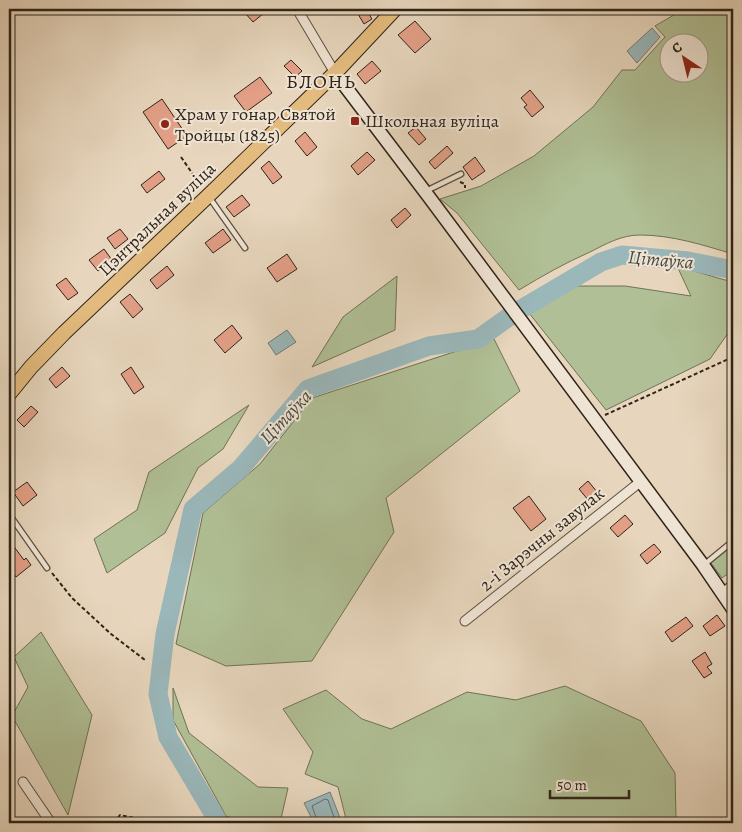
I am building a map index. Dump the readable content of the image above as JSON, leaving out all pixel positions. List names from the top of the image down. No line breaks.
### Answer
{"streets":{"main road":["Цэнтральная вуліца"],"street":["2-і Зарэчны завулак"]},"districts":["БЛОНЬ"],"water":["Цітаўка"],"places":{"transit":["Школьная вуліца"],"other":["Храм у гонар Святой Тройцы (1825)"]},"scale_bar":"50 m","north":"top left"}
